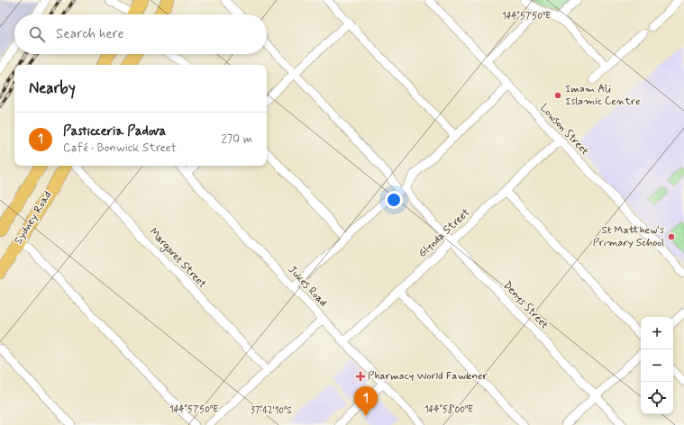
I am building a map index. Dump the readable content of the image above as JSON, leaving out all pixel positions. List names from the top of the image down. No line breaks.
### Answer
{"streets":{"highway":["Sydney Road"],"street":["Lowson Street","Glynda Street","Margaret Street","Jukes Road","Denys Street"]},"crossings":[["Lowson Street","Glynda Street"],["Glynda Street","Jukes Road"],["Glynda Street","Denys Street"]],"places":{"other":["Imam Ali Islamic Centre","St Matthew's Primary School"],"health":["Pharmacy World Fawkner"]},"page":{"search":"Search here","heading":"Nearby","list":[{"mark":"1","name":"Pasticceria Padova","note":"Café · Bonwick Street","value":"270 m"}],"map_buttons":["+","−"],"pins":"1"},"coordinates":["144°57'50\"E","144°58'00\"E","37°42'10\"S"]}
